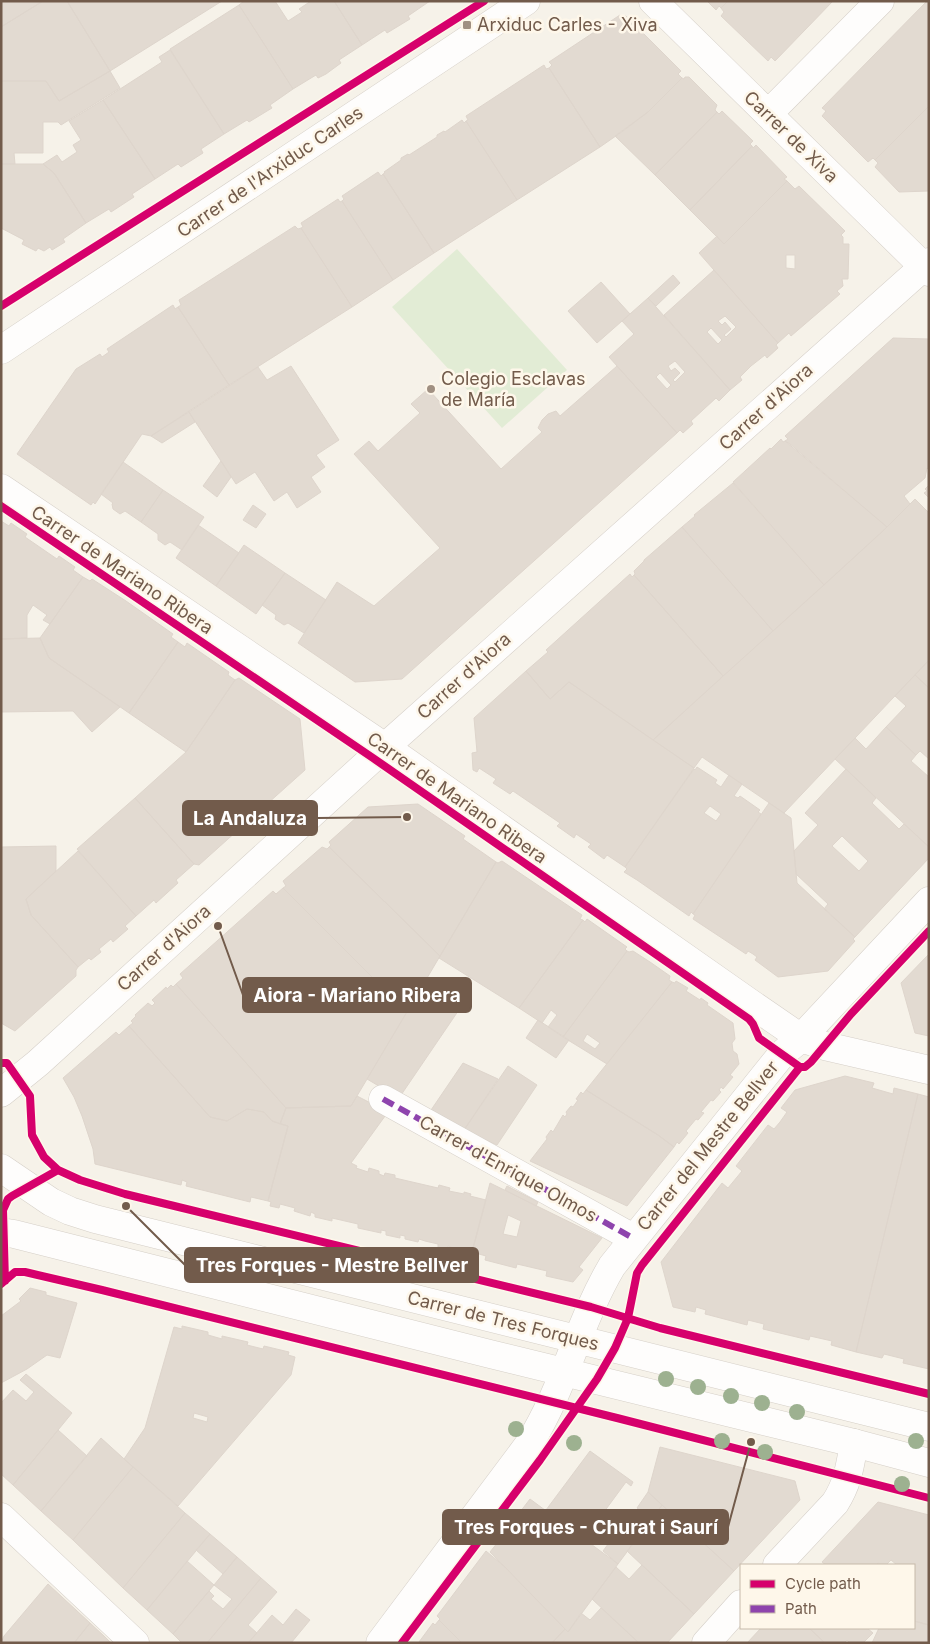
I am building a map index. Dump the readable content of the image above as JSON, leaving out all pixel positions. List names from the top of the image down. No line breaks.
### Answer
{"streets":{"street":["Carrer de Xiva","Carrer de l'Arxiduc Carles","Carrer d'Aiora","Carrer de Mariano Ribera","Carrer del Mestre Bellver","Carrer d'Enrique Olmos","Carrer de Tres Forques"]},"crossings":[["Carrer de Xiva","Carrer d'Aiora"],["Carrer d'Aiora","Carrer de Mariano Ribera"],["Carrer de Mariano Ribera","Carrer del Mestre Bellver"],["Carrer del Mestre Bellver","Carrer d'Enrique Olmos"],["Carrer del Mestre Bellver","Carrer de Tres Forques"]],"places":{"transit":["Arxiduc Carles - Xiva"],"other":["Colegio Esclavas de María","La Andaluza","Aiora - Mariano Ribera","Tres Forques - Mestre Bellver","Tres Forques - Churat i Saurí"]},"legend":["Cycle path","Path"]}
